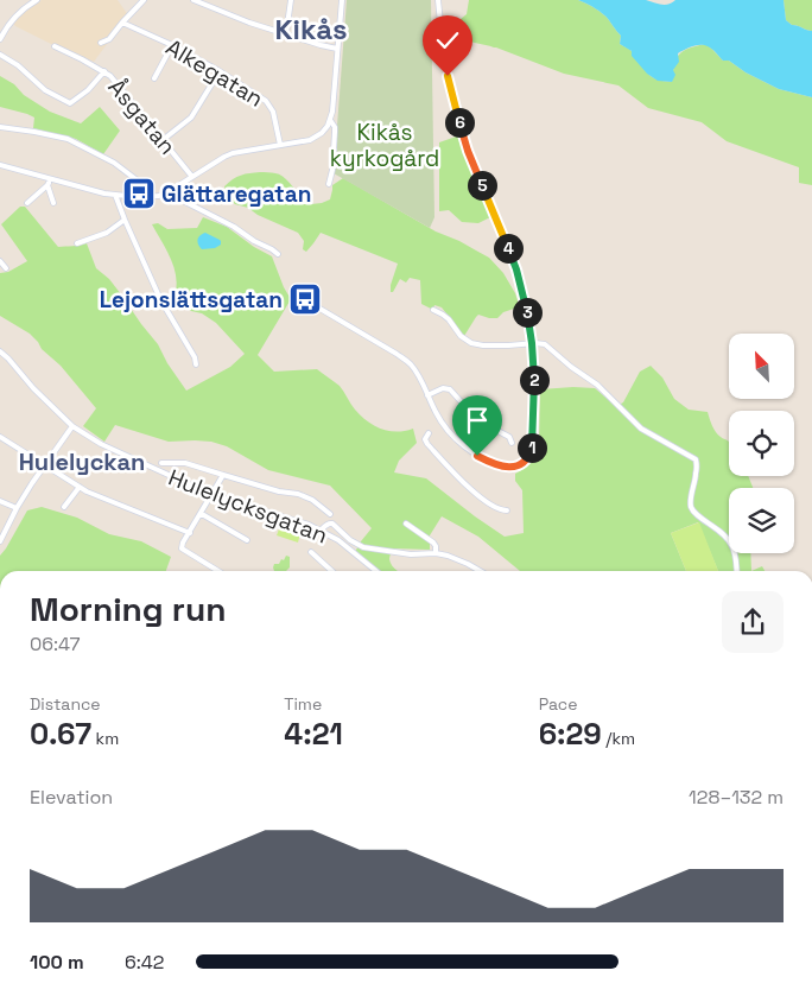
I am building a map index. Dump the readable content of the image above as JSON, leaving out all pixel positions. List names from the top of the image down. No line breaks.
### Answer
{"streets":{"street":["Alkegatan","Åsgatan","Hulelycksgatan"]},"districts":["Kikås","Hulelyckan"],"parks":["Kikås kyrkogård"],"places":{"bus stop":["Glättaregatan","Lejonslättsgatan"]},"north":"top left","page":{"pins":["6","5","4","3","2","1"],"heading":["Morning run","06:47"],"stats":[["Distance","0.67 km"],["Time","4:21"],["Pace","6:29 /km"]],"chart":["Elevation","128–132 m"],"list":[{"name":"100 m","note":"6:42"}]}}
